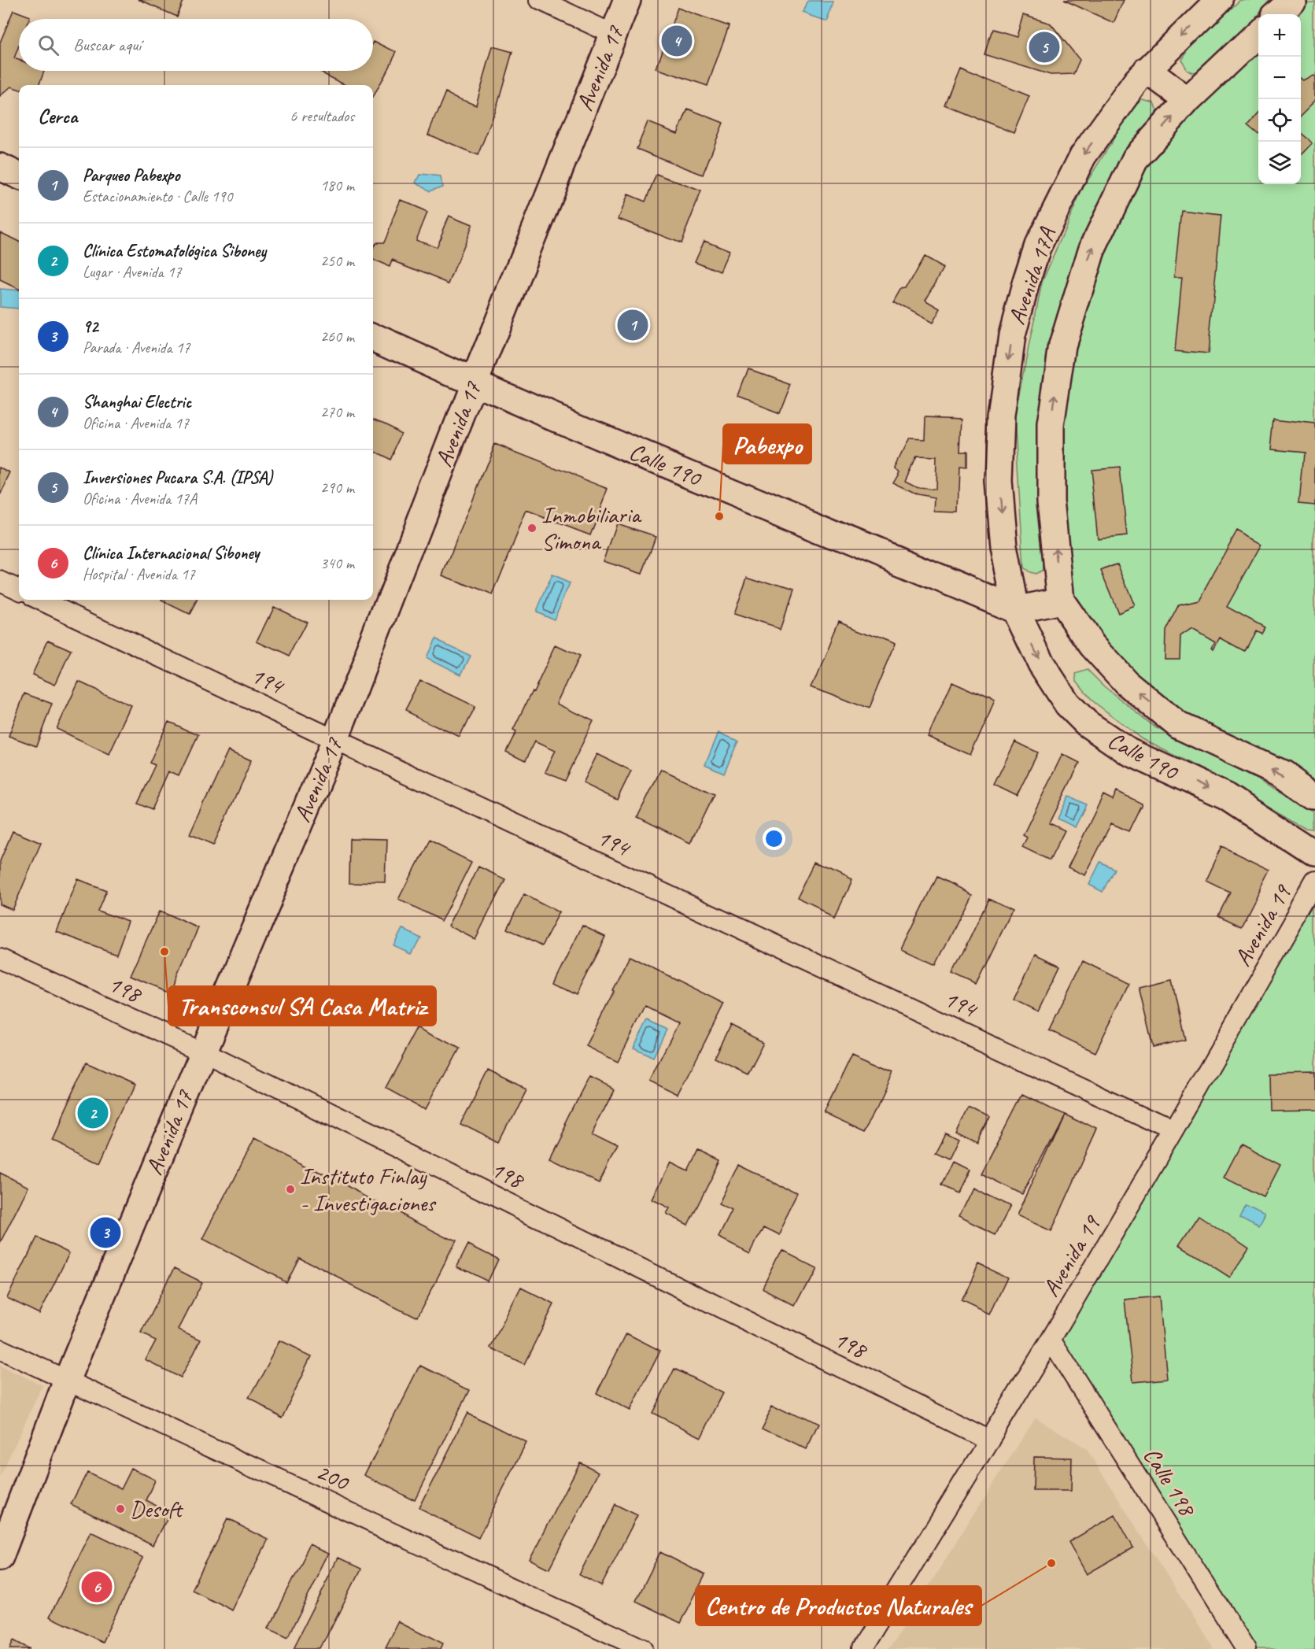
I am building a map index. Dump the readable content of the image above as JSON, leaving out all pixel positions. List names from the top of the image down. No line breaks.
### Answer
{"streets":{"main road":["Avenida 17","Avenida 17A","Calle 190"],"street":["194","Avenida 19","198","200","Calle 198"]},"crossings":[["Avenida 17","Calle 190"],["Avenida 17","194"],["Avenida 17","198"],["Avenida 17","200"],["Avenida 17A","Calle 190"],["194","Avenida 19"],["Avenida 19","198"],["Avenida 19","Calle 198"]],"places":["Pabexpo","Inmobiliaria Simona","Transconsul SA Casa Matriz","Instituto Finlay - Investigaciones","Desoft","Centro de Productos Naturales"],"page":{"map_buttons":["+","−"],"search":"Buscar aquí","pins":["4","5","1","2","3","6"],"heading":["Cerca","6 resultados"],"list":[{"mark":"1","name":"Parqueo Pabexpo","note":"Estacionamiento · Calle 190","value":"180 m"},{"mark":"2","name":"Clínica Estomatológica Siboney","note":"Lugar · Avenida 17","value":"250 m"},{"mark":"3","name":"92","note":"Parada · Avenida 17","value":"260 m"},{"mark":"4","name":"Shanghai Electric","note":"Oficina · Avenida 17","value":"270 m"},{"mark":"5","name":"Inversiones Pucara S.A. (IPSA)","note":"Oficina · Avenida 17A","value":"290 m"},{"mark":"6","name":"Clínica Internacional Siboney","note":"Hospital · Avenida 17","value":"340 m"}]}}
